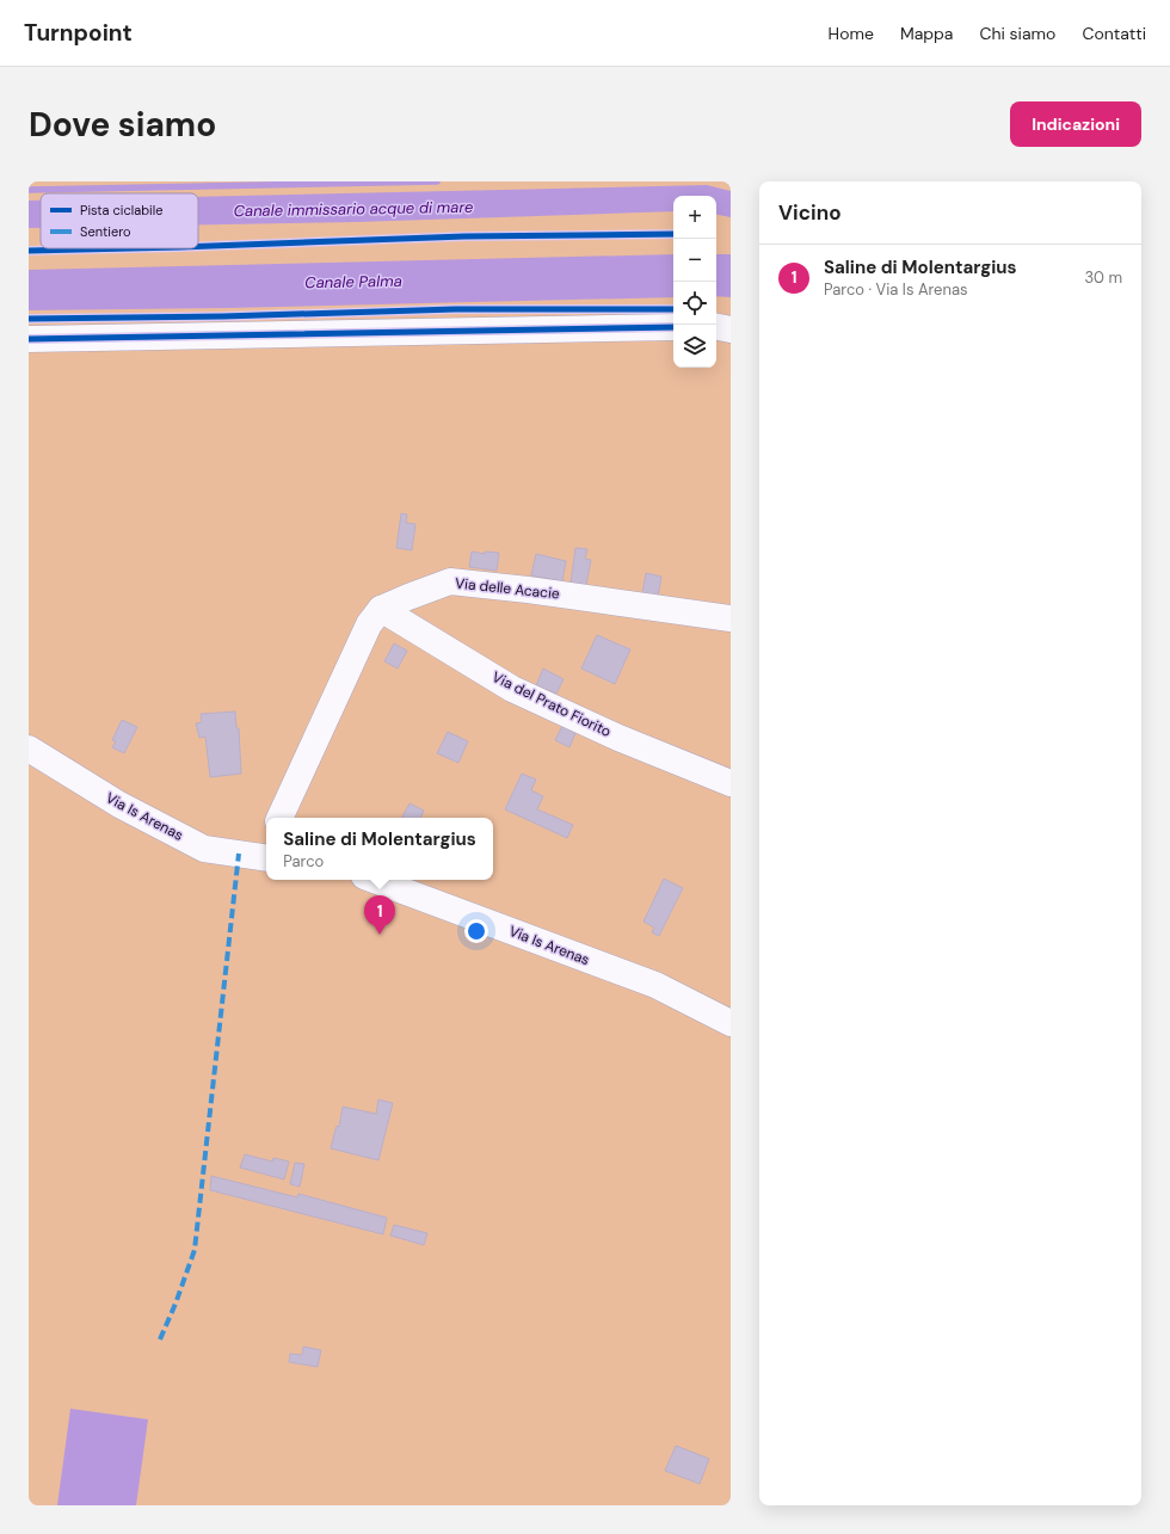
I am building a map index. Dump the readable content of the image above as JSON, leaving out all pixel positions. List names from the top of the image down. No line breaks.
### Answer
{"streets":{"street":["Via delle Acacie","Via del Prato Fiorito","Via Is Arenas"]},"crossings":[["Via delle Acacie","Via del Prato Fiorito"]],"water":["Canale immissario acque di mare","Canale Palma"],"legend":["Pista ciclabile","Sentiero"],"page":{"header":"Turnpoint","nav":["Home","Mappa","Chi siamo","Contatti"],"buttons":"Indicazioni","title":"Dove siamo","heading":"Vicino","map_buttons":["+","−"],"list":[{"mark":"1","name":"Saline di Molentargius","note":"Parco · Via Is Arenas","value":"30 m"}],"popup":["Saline di Molentargius","Parco"],"pins":"1"}}
